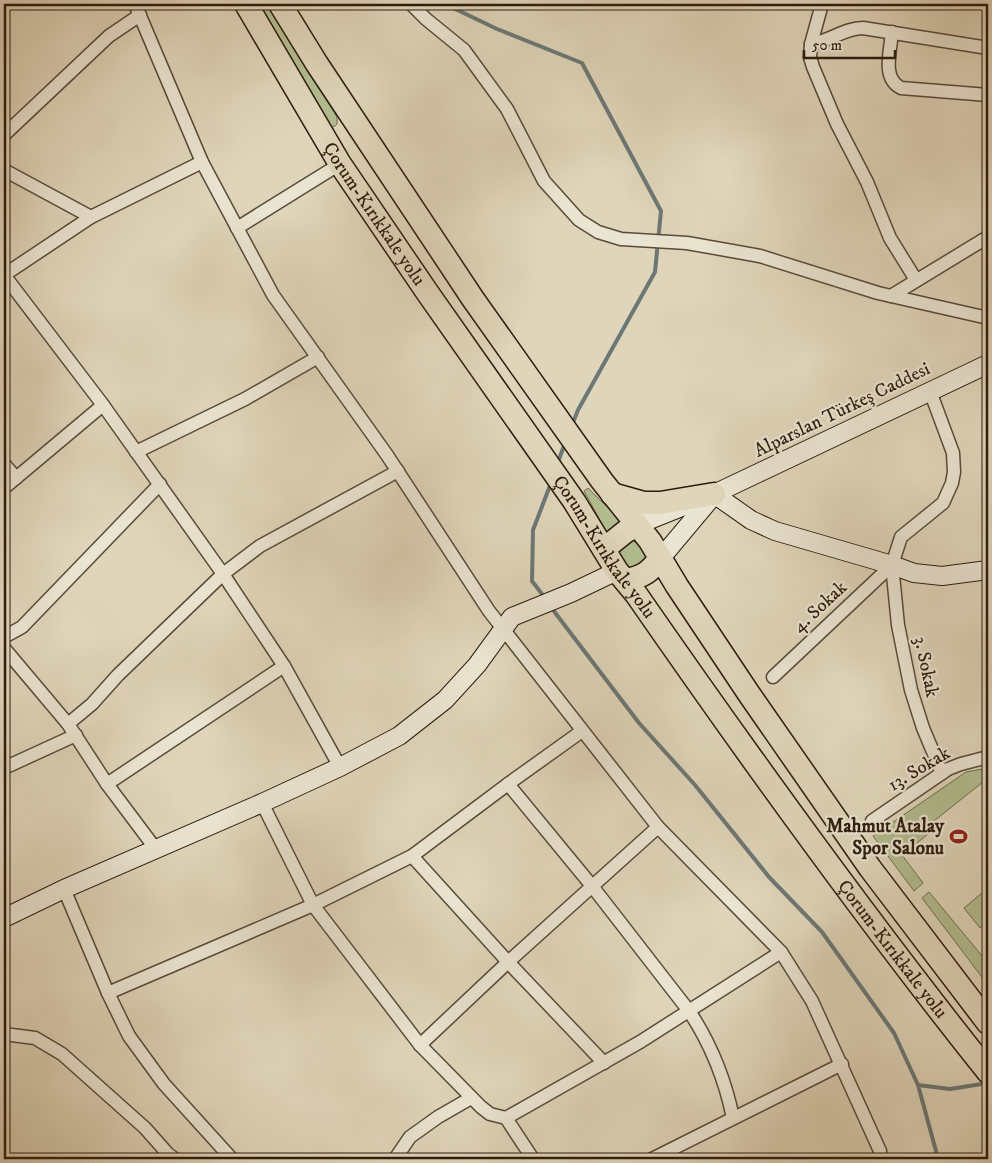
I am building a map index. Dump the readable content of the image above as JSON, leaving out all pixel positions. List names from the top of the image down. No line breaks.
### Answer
{"streets":{"highway":["Çorum-Kırıkkale yolu"],"street":["Alparslan Türkeş Caddesi","4. Sokak","3. Sokak","13. Sokak"]},"crossings":[["Çorum-Kırıkkale yolu","Alparslan Türkeş Caddesi"],["4. Sokak","3. Sokak"],["3. Sokak","13. Sokak"]],"places":{"sports":["Mahmut Atalay Spor Salonu"]},"scale_bar":"50 m"}
